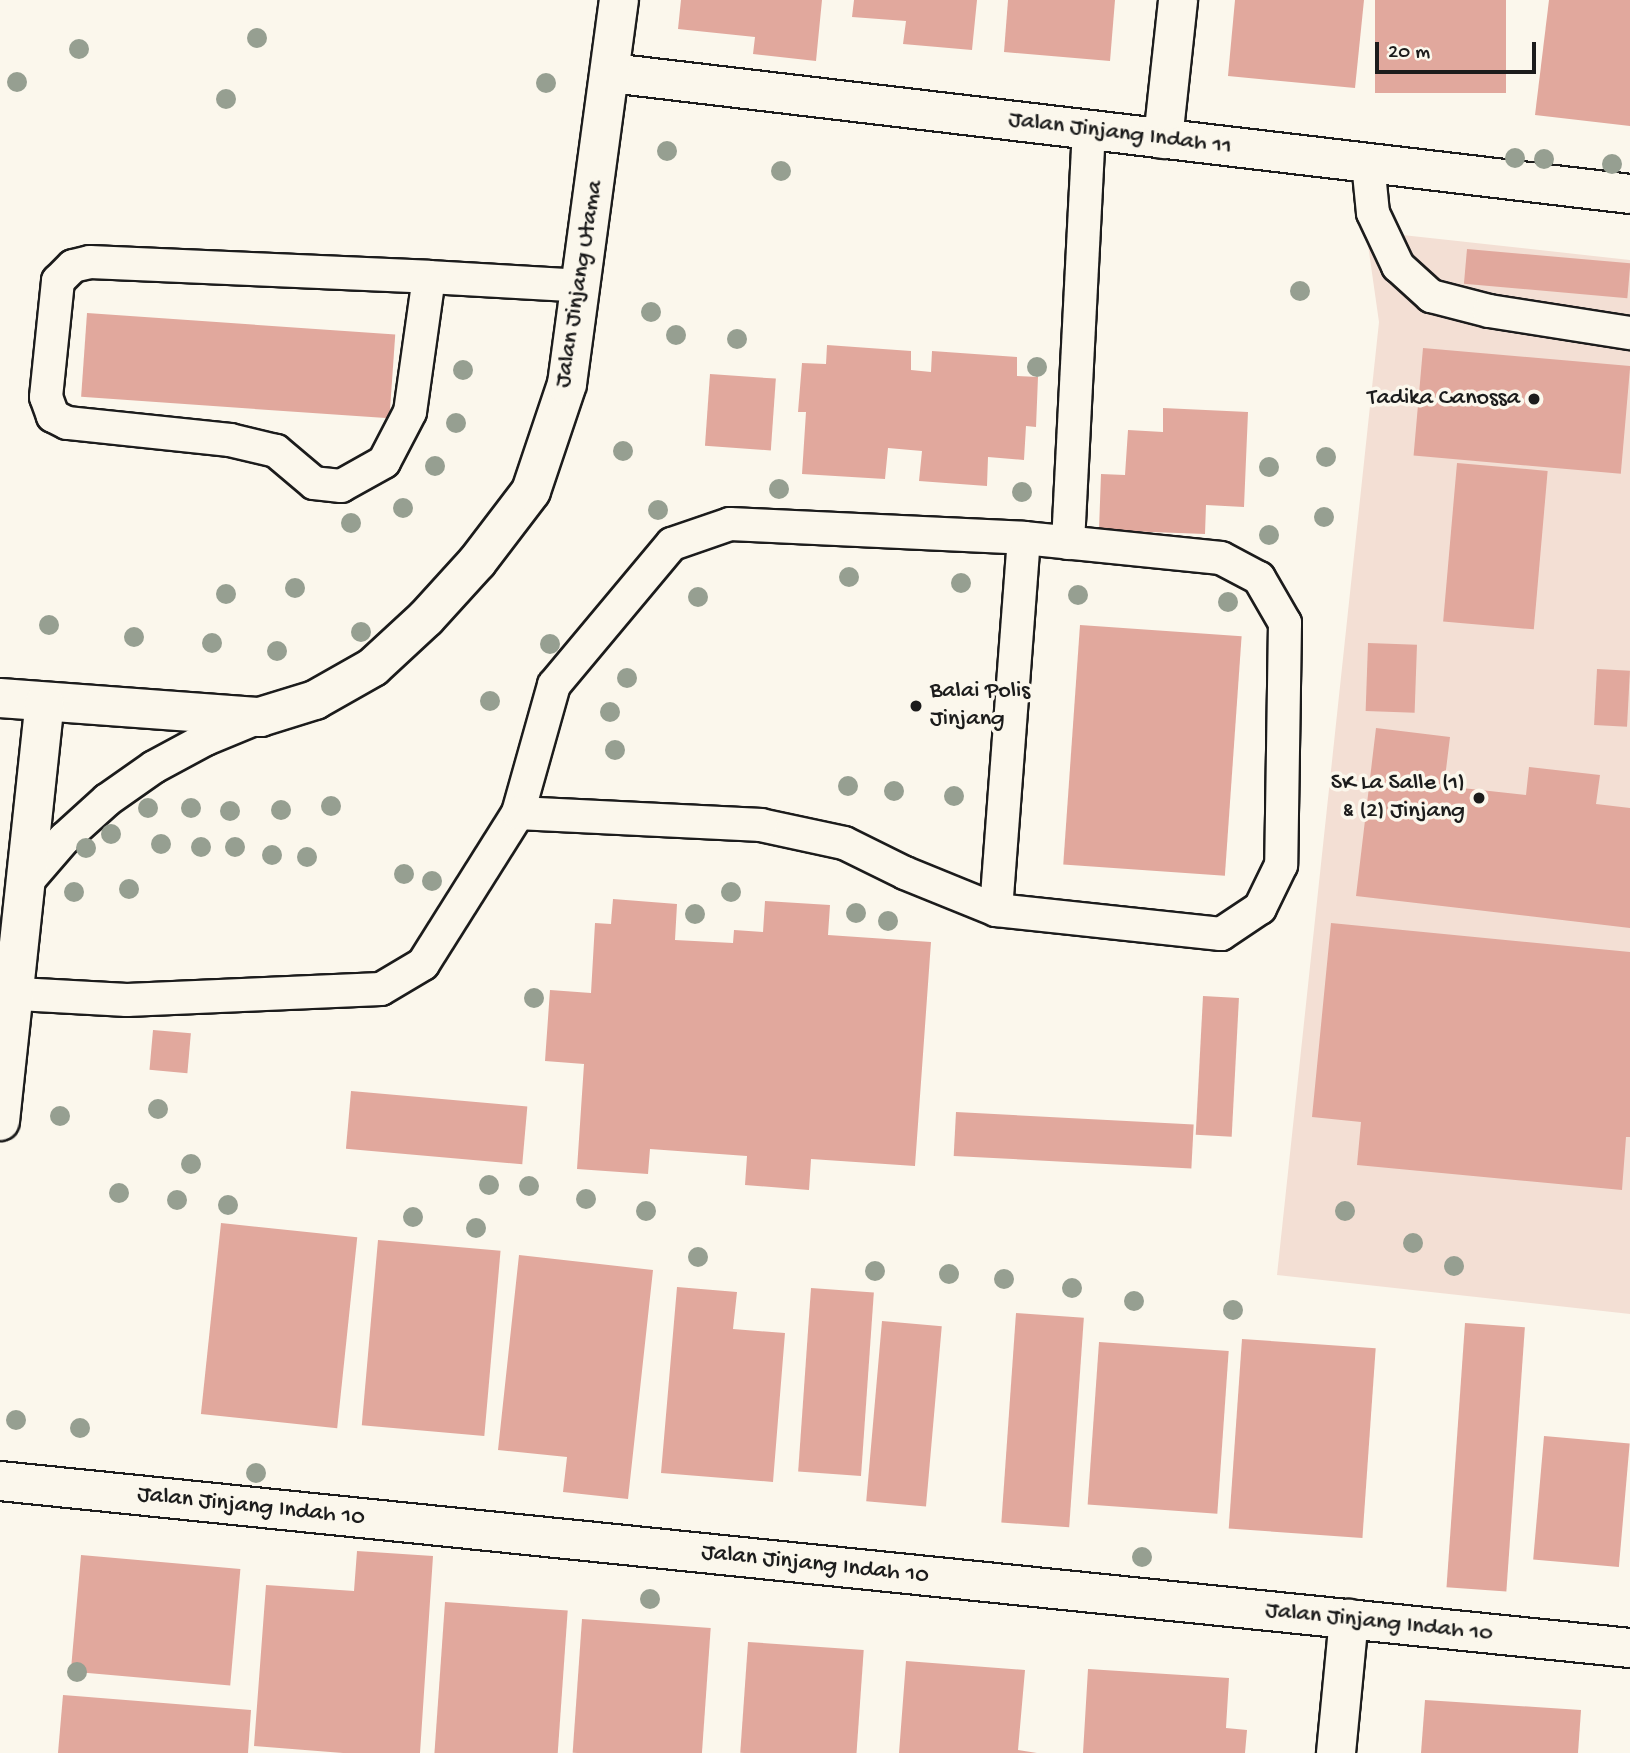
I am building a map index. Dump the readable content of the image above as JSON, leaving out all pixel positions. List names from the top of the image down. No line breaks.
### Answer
{"streets":{"street":["Jalan Jinjang Indah 11","Jalan Jinjang Utama","Jalan Jinjang Indah 10"]},"crossings":[["Jalan Jinjang Indah 11","Jalan Jinjang Utama"]],"places":["Tadika Canossa","Balai Polis Jinjang","SK La Salle (1) & (2) Jinjang"],"scale_bar":"20 m"}
